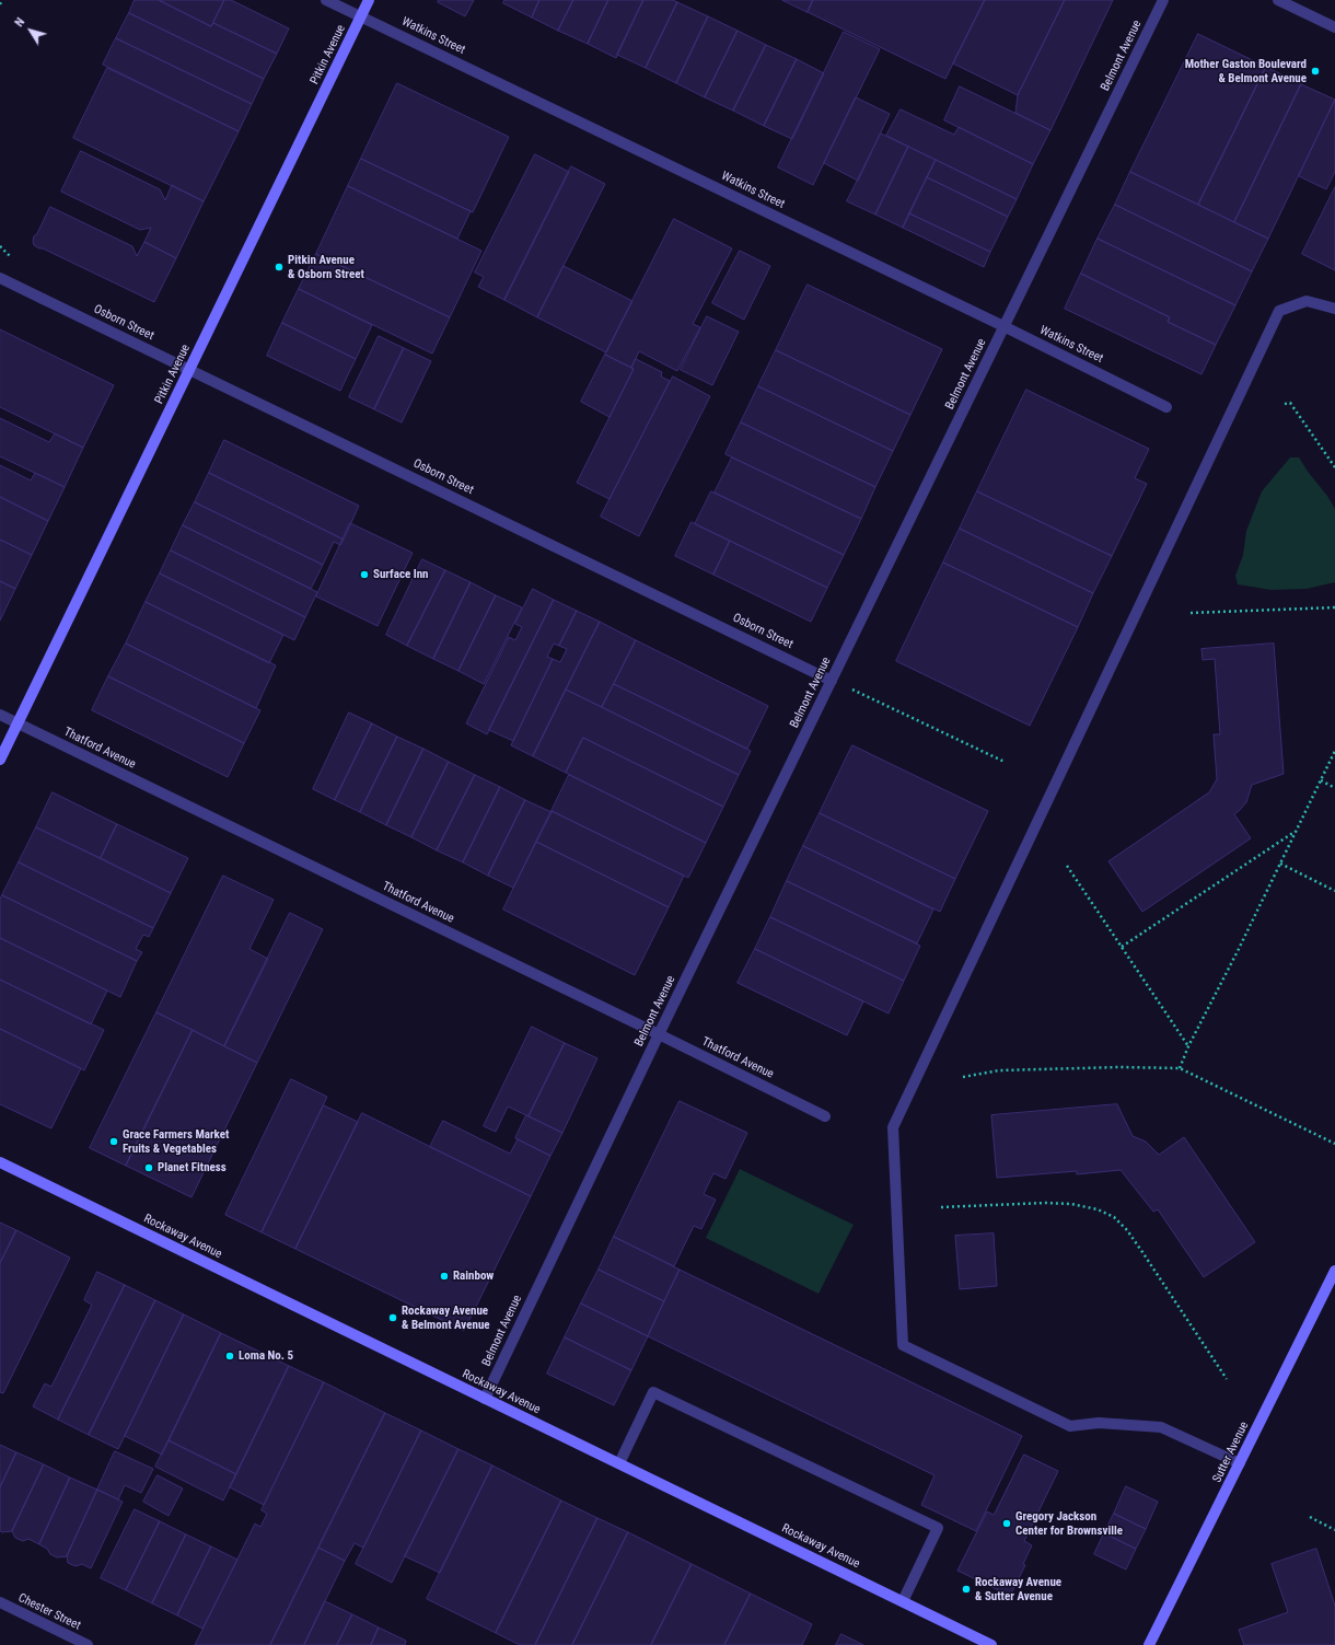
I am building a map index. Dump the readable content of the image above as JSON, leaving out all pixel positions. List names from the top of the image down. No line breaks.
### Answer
{"streets":{"street":["Watkins Street","Pitkin Avenue","Belmont Avenue","Osborn Street","Thatford Avenue","Rockaway Avenue","Sutter Avenue","Chester Street"]},"crossings":[["Watkins Street","Pitkin Avenue"],["Watkins Street","Belmont Avenue"],["Pitkin Avenue","Osborn Street"],["Pitkin Avenue","Thatford Avenue"],["Belmont Avenue","Osborn Street"],["Belmont Avenue","Thatford Avenue"],["Belmont Avenue","Rockaway Avenue"]],"places":["Mother Gaston Boulevard & Belmont Avenue","Pitkin Avenue & Osborn Street","Surface Inn","Grace Farmers Market Fruits & Vegetables","Planet Fitness","Rainbow","Rockaway Avenue & Belmont Avenue","Loma No. 5","Gregory Jackson Center for Brownsville","Rockaway Avenue & Sutter Avenue"],"north":"top left"}
